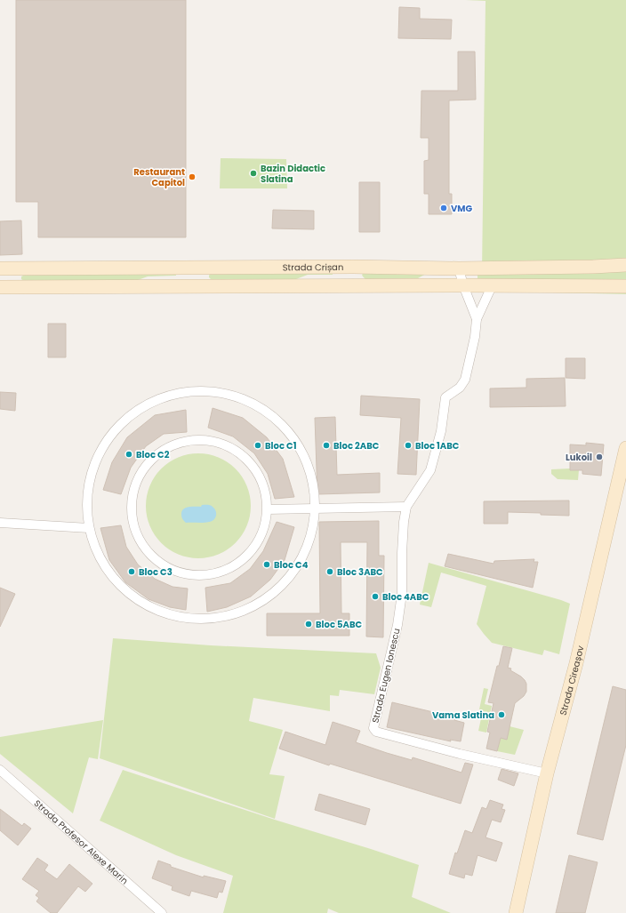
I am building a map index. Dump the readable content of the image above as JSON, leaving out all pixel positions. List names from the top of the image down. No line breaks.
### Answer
{"streets":{"main road":["Strada Crișan","Strada Cireașov"],"street":["Strada Eugen Ionescu","Strada Profesor Alexe Marin"]},"crossings":[["Strada Crișan","Strada Eugen Ionescu"],["Strada Eugen Ionescu","Strada Cireașov"]],"places":["Bazin Didactic Slatina","Restaurant Capitol","VMG","Bloc C1","Bloc 2ABC","Bloc 1ABC","Bloc C2","Lukoil","Bloc C4","Bloc C3","Bloc 3ABC","Bloc 4ABC","Bloc 5ABC","Vama Slatina"]}
